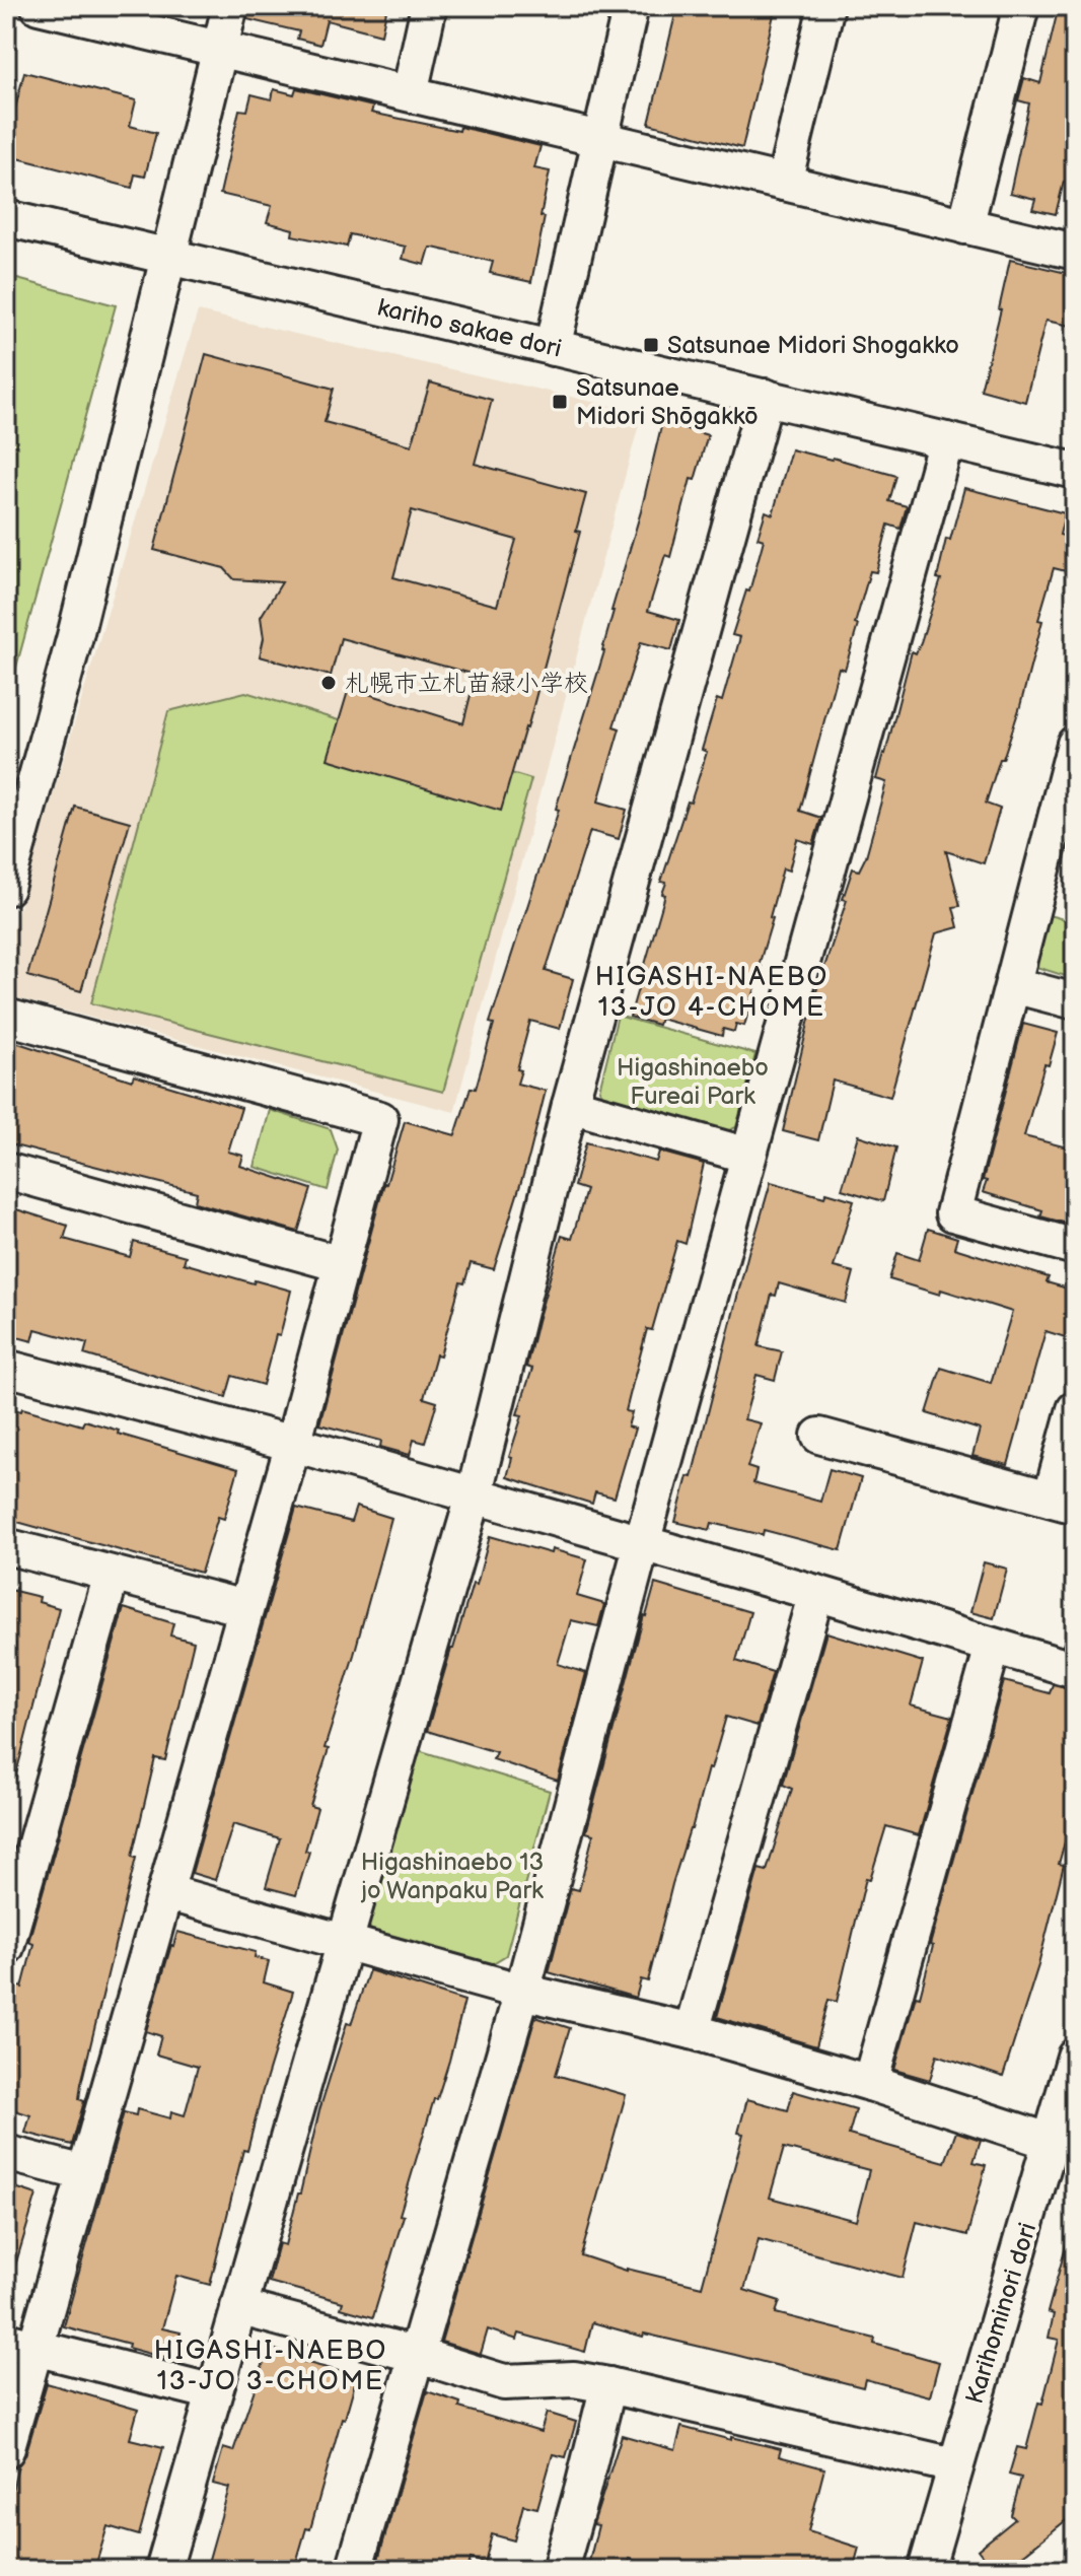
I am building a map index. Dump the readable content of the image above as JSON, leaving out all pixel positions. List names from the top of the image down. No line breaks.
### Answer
{"streets":{"street":["kariho sakae dori","Karihominori dori"]},"districts":["HIGASHI-NAEBO 13-JO 4-CHOME","HIGASHI-NAEBO 13-JO 3-CHOME"],"parks":["Higashinaebo Fureai Park","Higashinaebo 13 jo Wanpaku Park"],"places":{"transit":["Satsunae Midori Shogakko","Satsunae Midori Shōgakkō"],"other":["札幌市立札苗緑小学校"]}}
